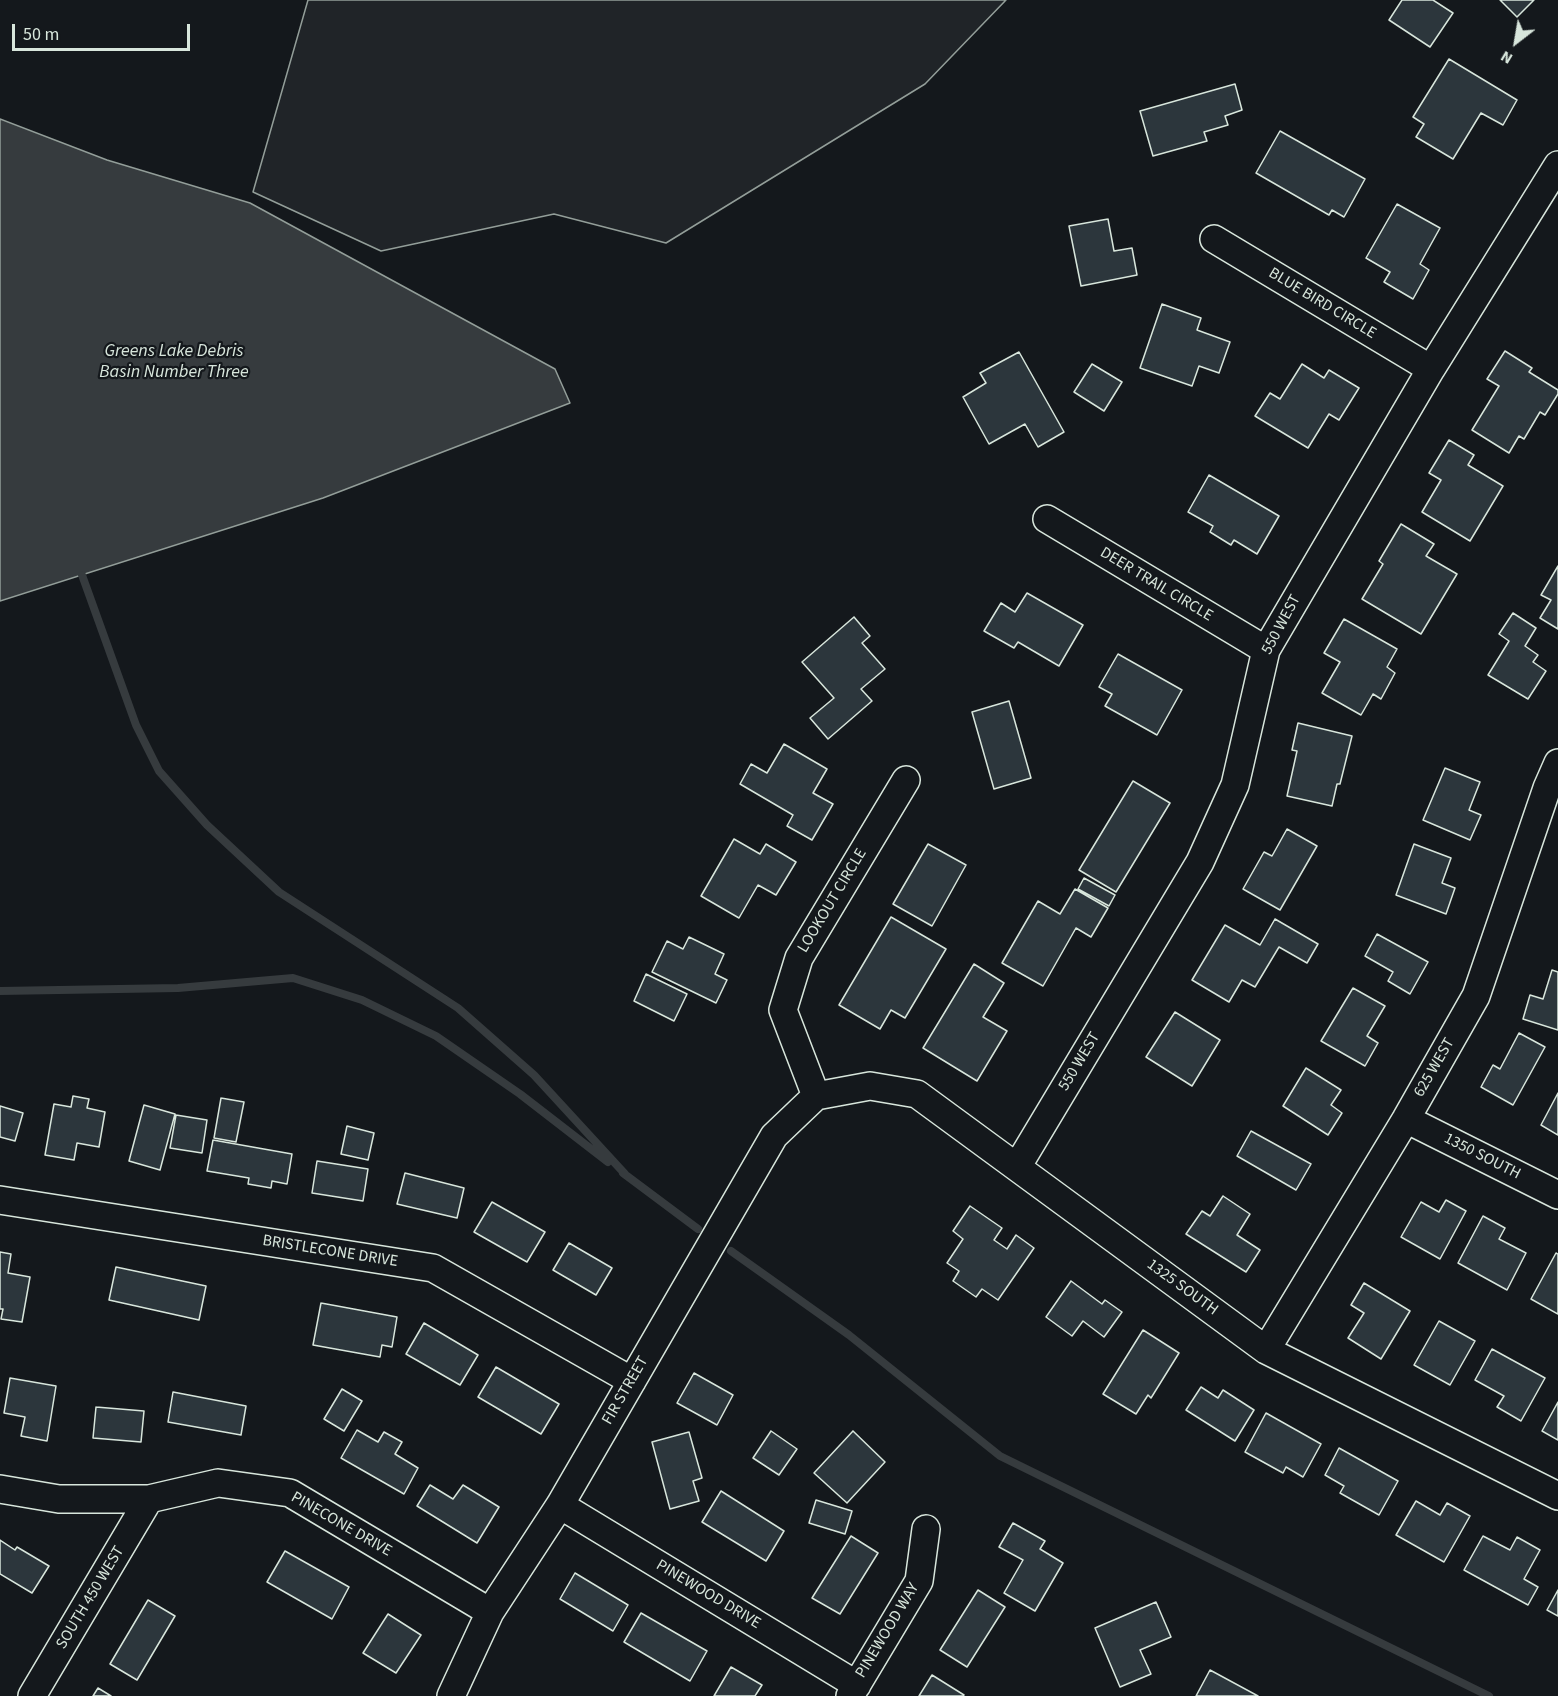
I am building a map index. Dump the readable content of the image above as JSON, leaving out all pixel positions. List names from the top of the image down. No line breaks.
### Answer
{"streets":{"street":["BLUE BIRD CIRCLE","DEER TRAIL CIRCLE","550 WEST","LOOKOUT CIRCLE","625 WEST","1350 SOUTH","BRISTLECONE DRIVE","1325 SOUTH","FIR STREET","PINECONE DRIVE","PINEWOOD DRIVE","SOUTH 450 WEST","PINEWOOD WAY"]},"crossings":[["BLUE BIRD CIRCLE","550 WEST"],["DEER TRAIL CIRCLE","550 WEST"],["550 WEST","1325 SOUTH"],["LOOKOUT CIRCLE","1325 SOUTH"],["LOOKOUT CIRCLE","FIR STREET"],["625 WEST","1350 SOUTH"],["625 WEST","1325 SOUTH"],["BRISTLECONE DRIVE","FIR STREET"],["1325 SOUTH","FIR STREET"],["FIR STREET","PINECONE DRIVE"],["FIR STREET","PINEWOOD DRIVE"],["PINECONE DRIVE","SOUTH 450 WEST"],["PINEWOOD DRIVE","PINEWOOD WAY"]],"water":["Greens Lake Debris Basin Number Three"],"scale_bar":"50 m","north":"bottom left"}
